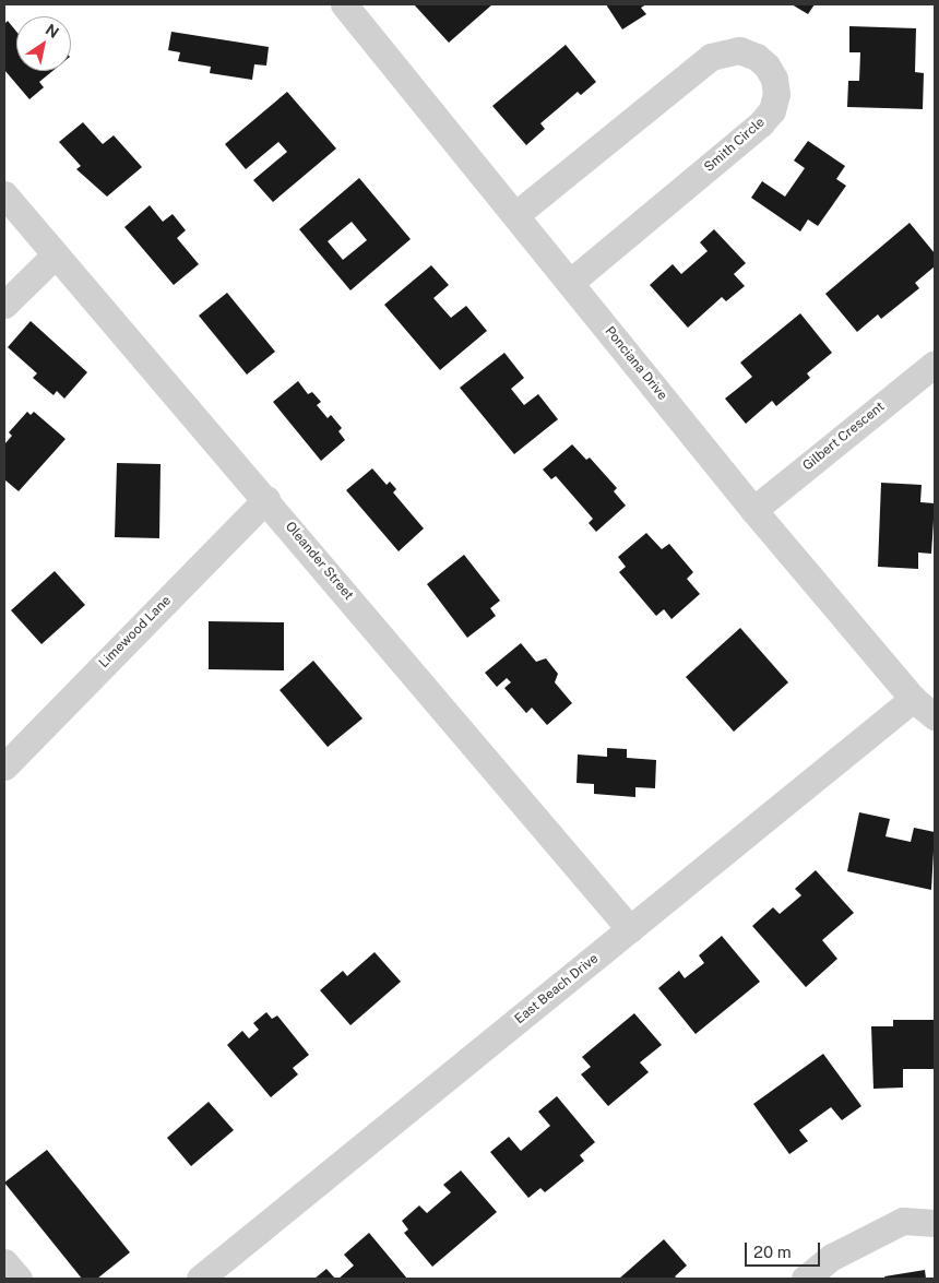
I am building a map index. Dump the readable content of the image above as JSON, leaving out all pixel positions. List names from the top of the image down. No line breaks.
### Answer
{"streets":{"street":["Smith Circle","Ponciana Drive","Gilbert Crescent","Oleander Street","Limewood Lane","East Beach Drive"]},"crossings":[["Smith Circle","Ponciana Drive"],["Ponciana Drive","Gilbert Crescent"],["Ponciana Drive","East Beach Drive"],["Oleander Street","Limewood Lane"],["Oleander Street","East Beach Drive"]],"scale_bar":"20 m","north":"top right"}
